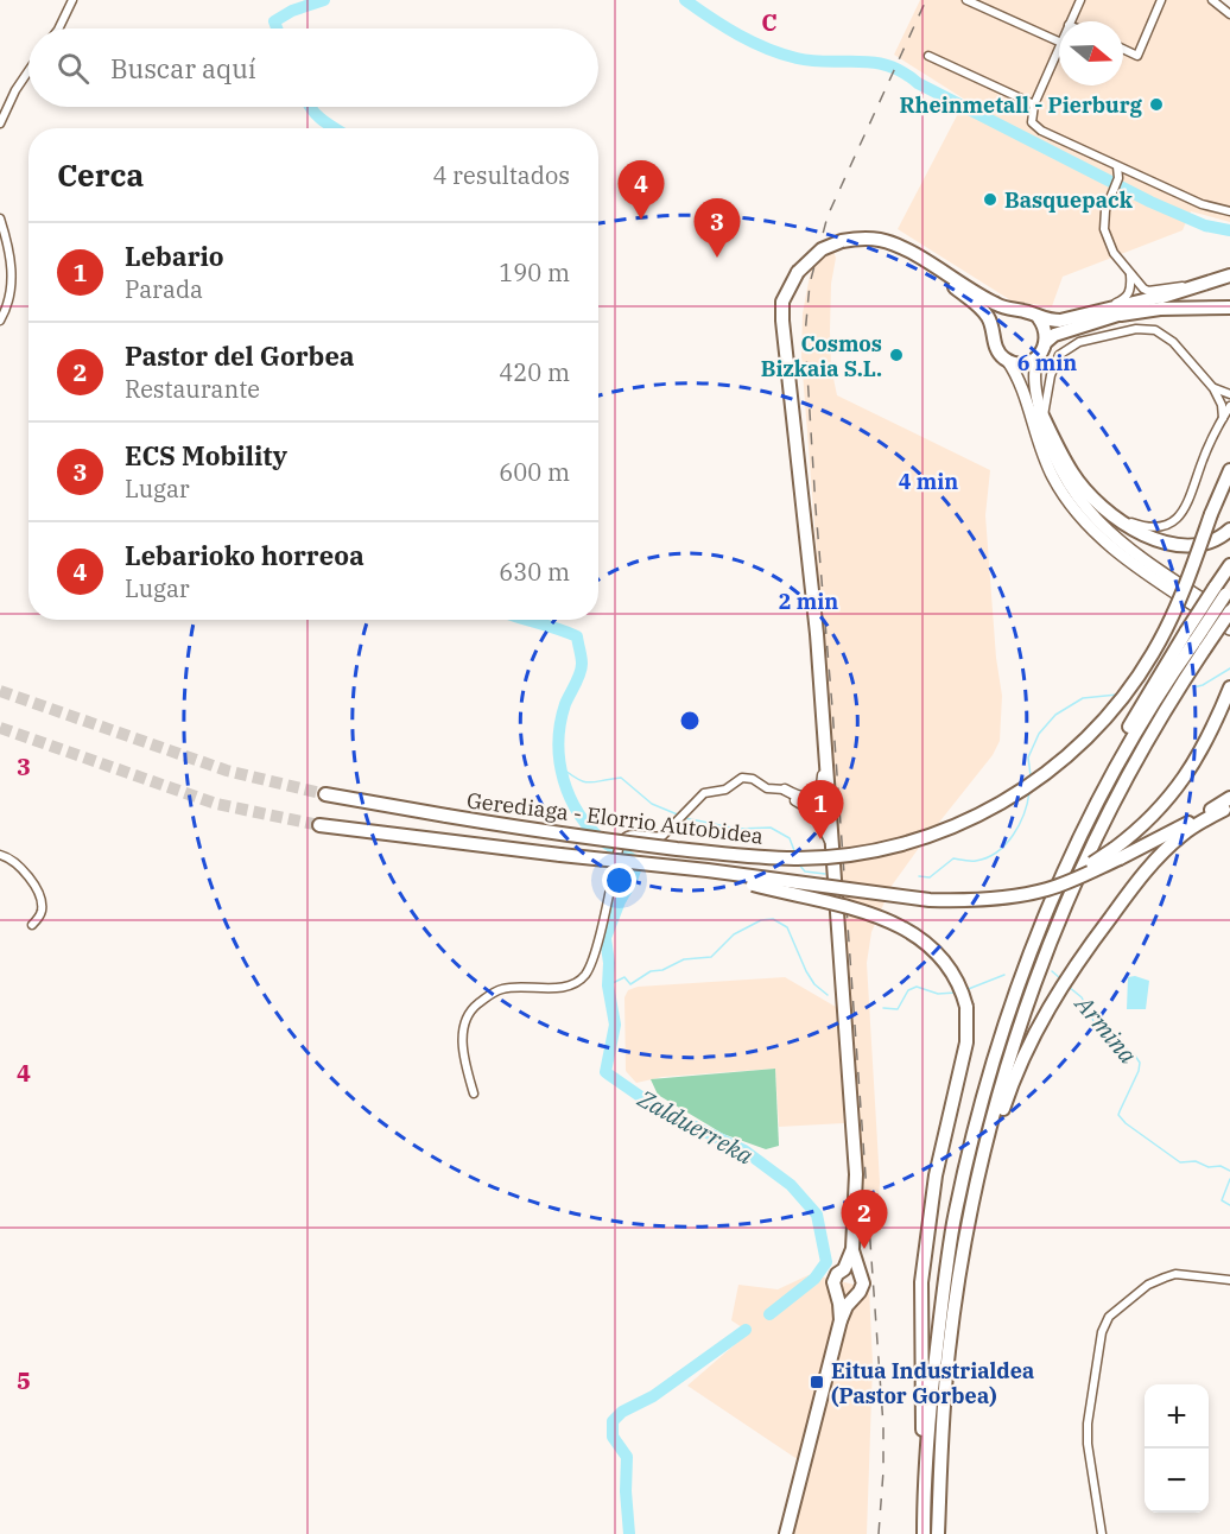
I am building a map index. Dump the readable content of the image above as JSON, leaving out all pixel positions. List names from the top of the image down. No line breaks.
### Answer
{"streets":{"highway":["Gerediaga - Elorrio Autobidea"]},"water":["Armina","Zalduerreka"],"places":{"other":["Rheinmetall - Pierburg","Basquepack","Cosmos Bizkaia S.L."],"transit":["Eitua Industrialdea (Pastor Gorbea)"]},"north":"right","page":{"search":"Buscar aquí","heading":["Cerca","4 resultados"],"pins":["4","3","1","2"],"list":[{"mark":"1","name":"Lebario","note":"Parada","value":"190 m"},{"mark":"2","name":"Pastor del Gorbea","note":"Restaurante","value":"420 m"},{"mark":"3","name":"ECS Mobility","note":"Lugar","value":"600 m"},{"mark":"4","name":"Lebarioko horreoa","note":"Lugar","value":"630 m"}],"map_buttons":["+","−"]},"grid":{"columns":["C"],"rows":["3","4","5"]},"rings":["6 min","4 min","2 min"]}
